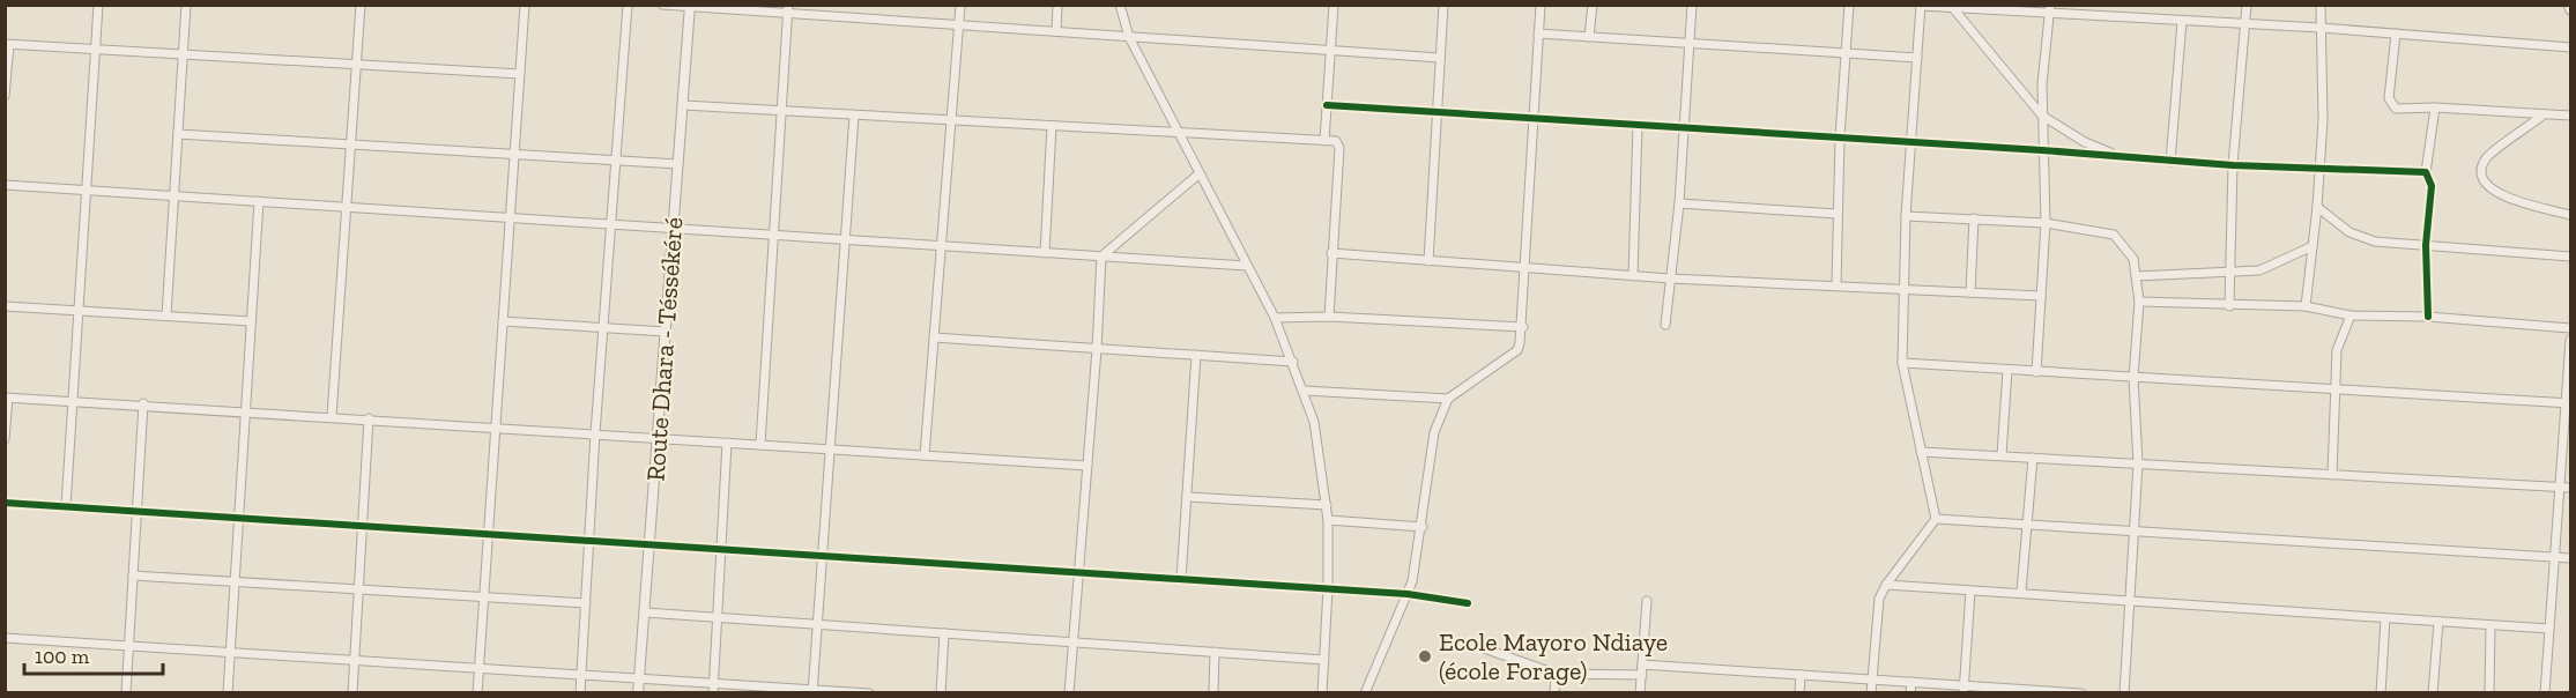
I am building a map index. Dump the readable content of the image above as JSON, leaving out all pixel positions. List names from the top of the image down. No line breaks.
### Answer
{"streets":{"street":["Route Dhara - Téssékéré"]},"places":["Ecole Mayoro Ndiaye (école Forage)"],"scale_bar":"100 m"}
